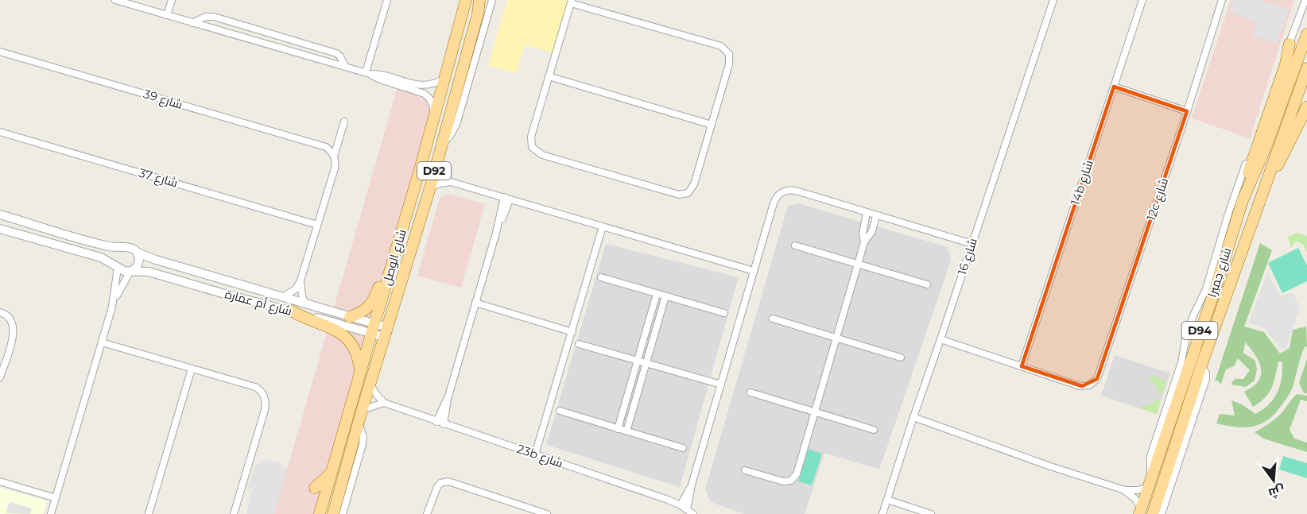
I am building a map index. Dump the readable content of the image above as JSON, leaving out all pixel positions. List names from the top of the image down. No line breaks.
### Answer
{"streets":{"main road":["D92","شارع الوصل","شارع جميرا","D94"],"street":["شارع 39","شارع 37","14b شارع","12c شارع","شارع 16","شارع أم عمارة","23b شارع"]},"crossings":[["14b شارع","12c شارع"],["شارع الوصل","شارع أم عمارة"]],"north":"bottom"}
